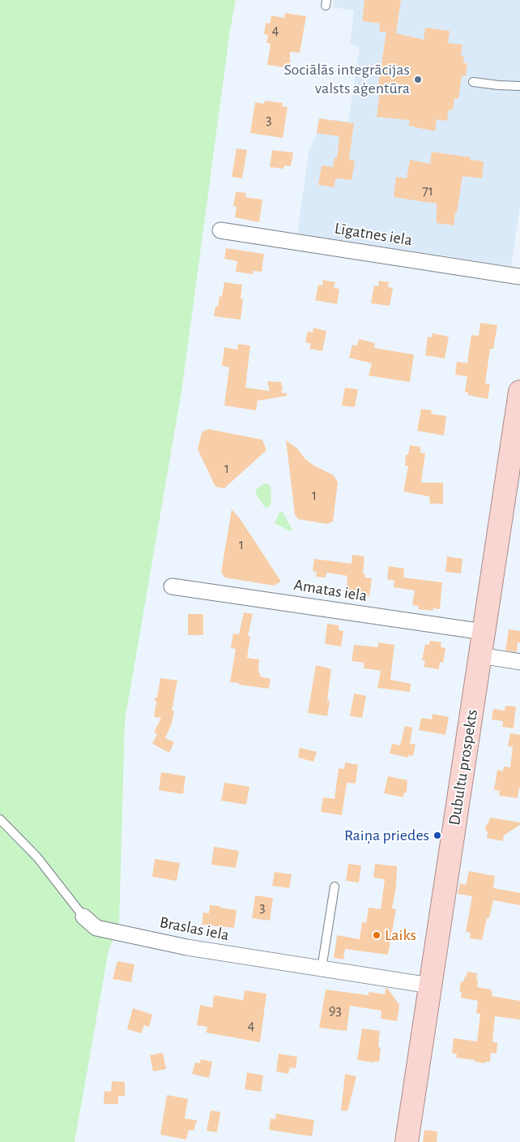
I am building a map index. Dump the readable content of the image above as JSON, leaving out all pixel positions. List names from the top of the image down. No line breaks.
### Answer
{"streets":{"main road":["Dubultu prospekts"],"street":["Līgatnes iela","Amatas iela","Braslas iela"]},"crossings":[["Amatas iela","Dubultu prospekts"],["Dubultu prospekts","Braslas iela"]],"places":["Sociālās integrācijas valsts aģentūra","Raiņa priedes","Laiks"],"house_numbers":["4","3","71","1","1","1","3","93","4"]}
